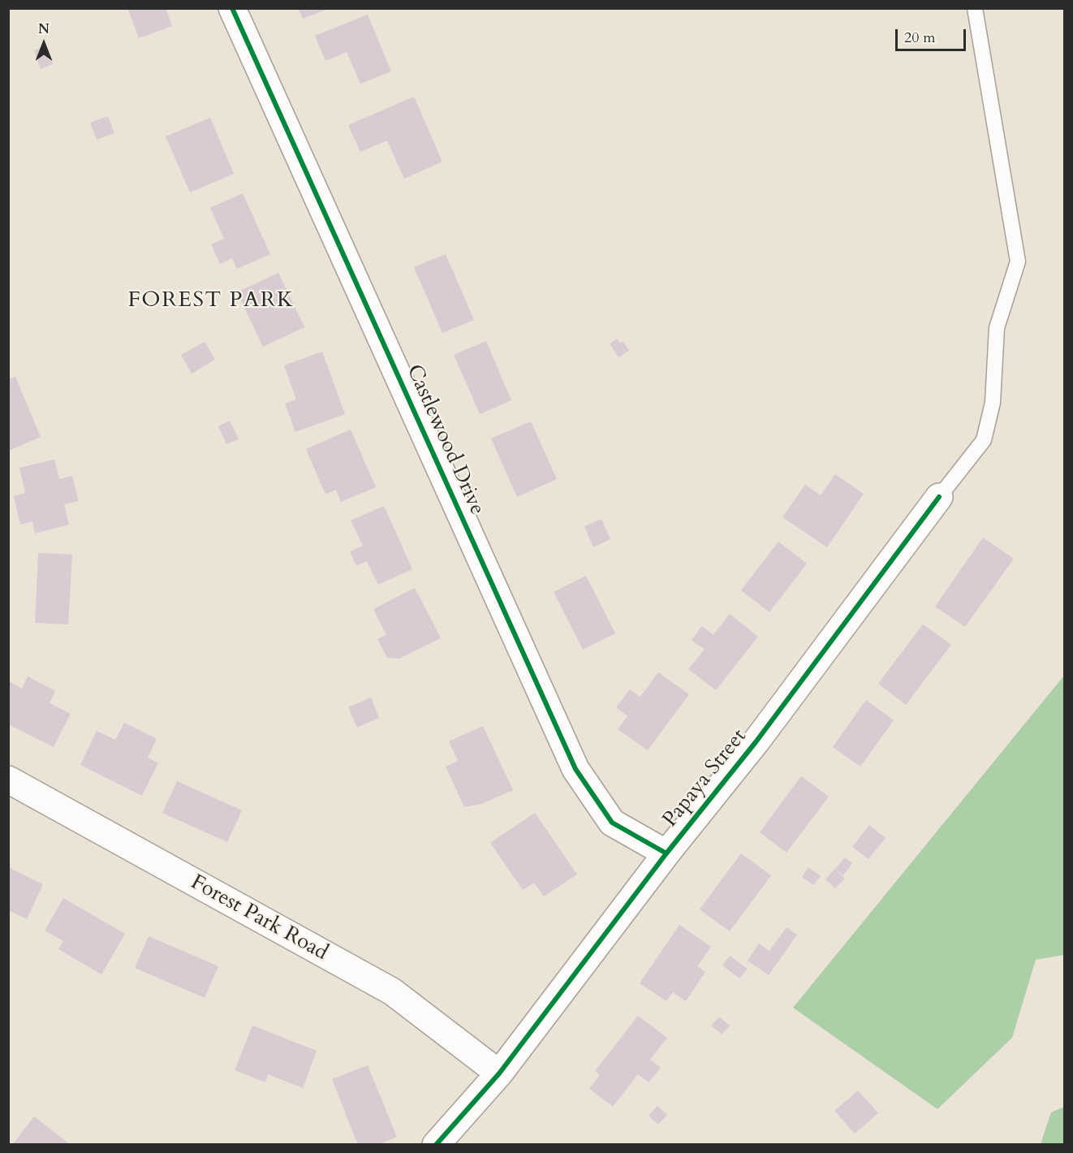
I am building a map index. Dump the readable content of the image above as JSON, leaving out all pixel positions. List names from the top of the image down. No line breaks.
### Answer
{"streets":{"street":["Castlewood Drive","Papaya Street","Forest Park Road"]},"crossings":[["Castlewood Drive","Papaya Street"],["Papaya Street","Forest Park Road"]],"districts":["FOREST PARK"],"scale_bar":"20 m","north":"top"}
